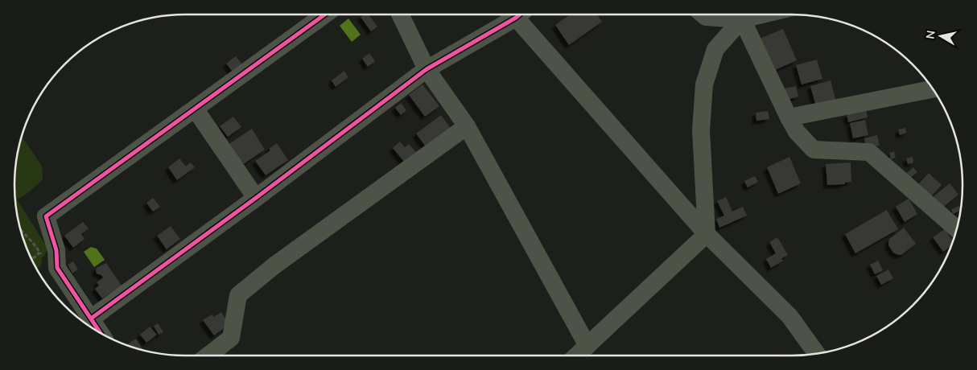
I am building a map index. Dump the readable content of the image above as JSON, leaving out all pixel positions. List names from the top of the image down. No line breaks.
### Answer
{"north":"left"}
